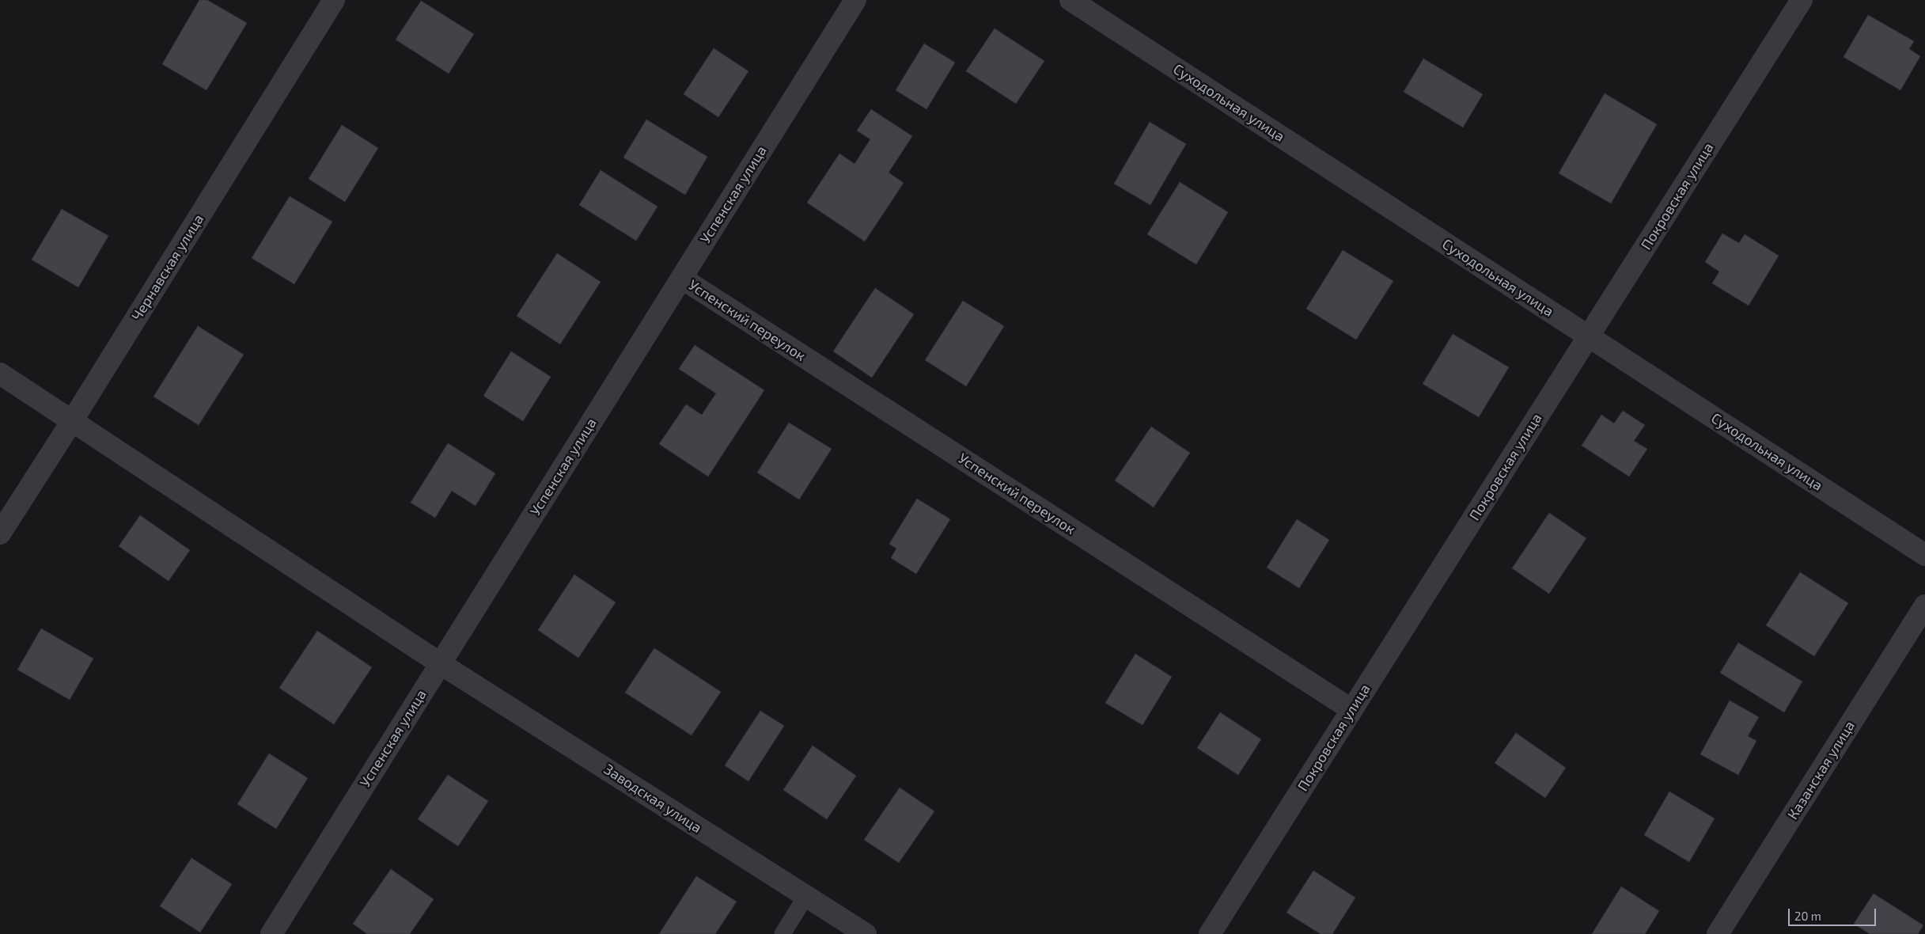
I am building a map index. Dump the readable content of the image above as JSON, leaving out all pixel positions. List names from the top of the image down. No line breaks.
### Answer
{"streets":{"street":["Суходольная улица","Успенская улица","Покровская улица","Чернавская улица","Успенский переулок","Казанская улица","Заводская улица"]},"crossings":[["Суходольная улица","Покровская улица"],["Успенская улица","Успенский переулок"],["Успенская улица","Заводская улица"],["Покровская улица","Успенский переулок"],["Чернавская улица","Заводская улица"]],"scale_bar":"20 m"}
